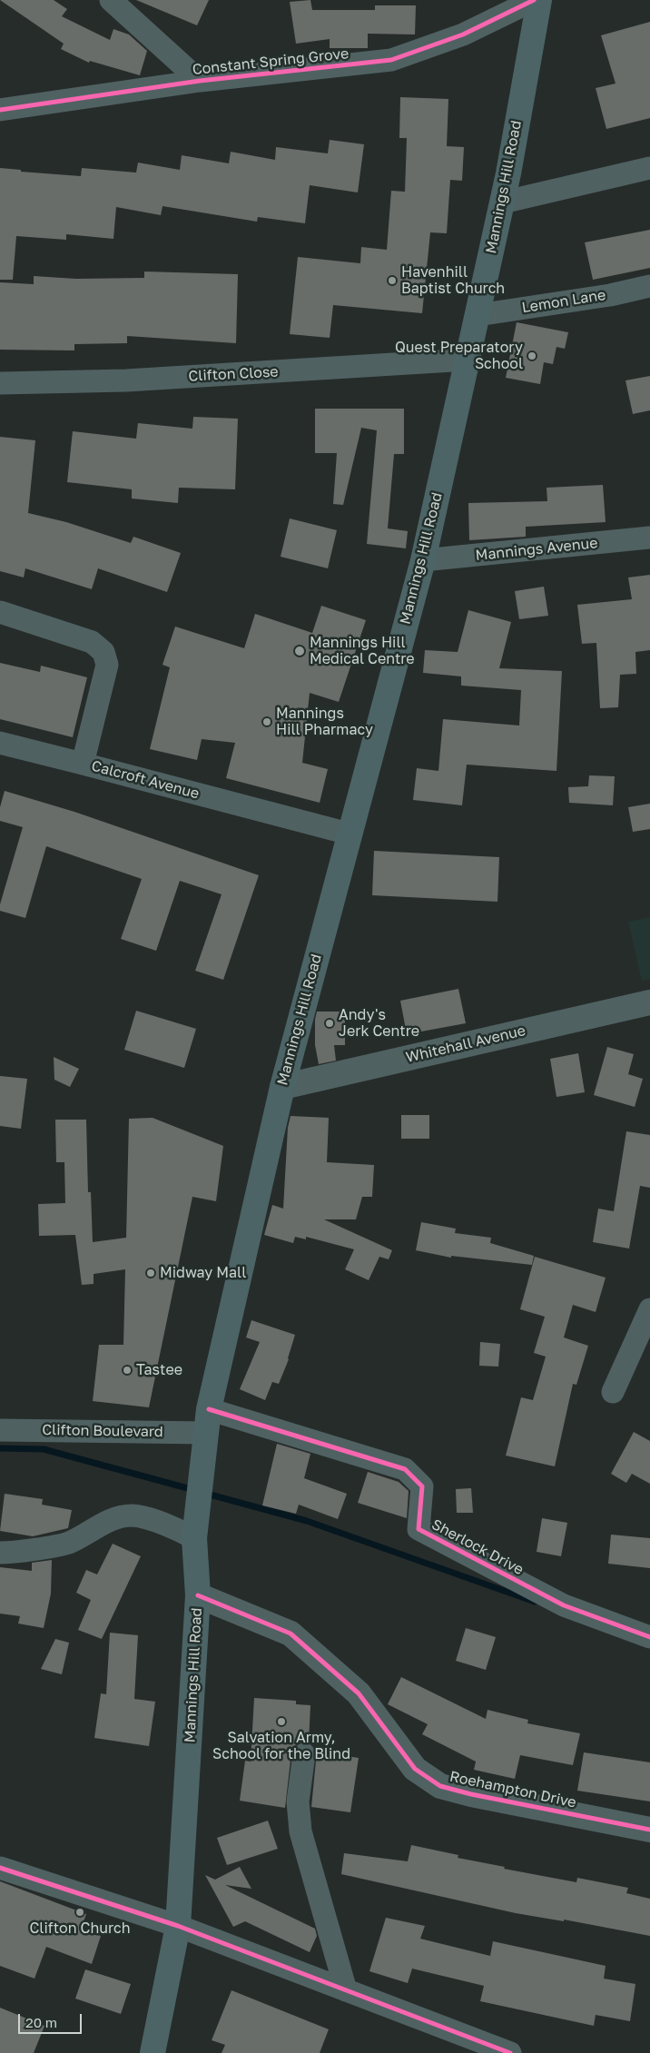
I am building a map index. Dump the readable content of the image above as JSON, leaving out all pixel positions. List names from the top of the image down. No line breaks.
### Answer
{"streets":{"main road":["Mannings Hill Road"],"street":["Constant Spring Grove","Lemon Lane","Clifton Close","Mannings Avenue","Calcroft Avenue","Whitehall Avenue","Clifton Boulevard","Sherlock Drive","Roehampton Drive"]},"crossings":[["Mannings Hill Road","Lemon Lane"],["Mannings Hill Road","Clifton Close"],["Mannings Hill Road","Mannings Avenue"],["Mannings Hill Road","Calcroft Avenue"],["Mannings Hill Road","Whitehall Avenue"],["Mannings Hill Road","Clifton Boulevard"],["Mannings Hill Road","Sherlock Drive"],["Mannings Hill Road","Roehampton Drive"],["Clifton Boulevard","Sherlock Drive"]],"places":["Havenhill Baptist Church","Quest Preparatory School","Mannings Hill Medical Centre","Mannings Hill Pharmacy","Andy's Jerk Centre","Midway Mall","Tastee","Salvation Army, School for the Blind","Clifton Church"],"scale_bar":"20 m"}
